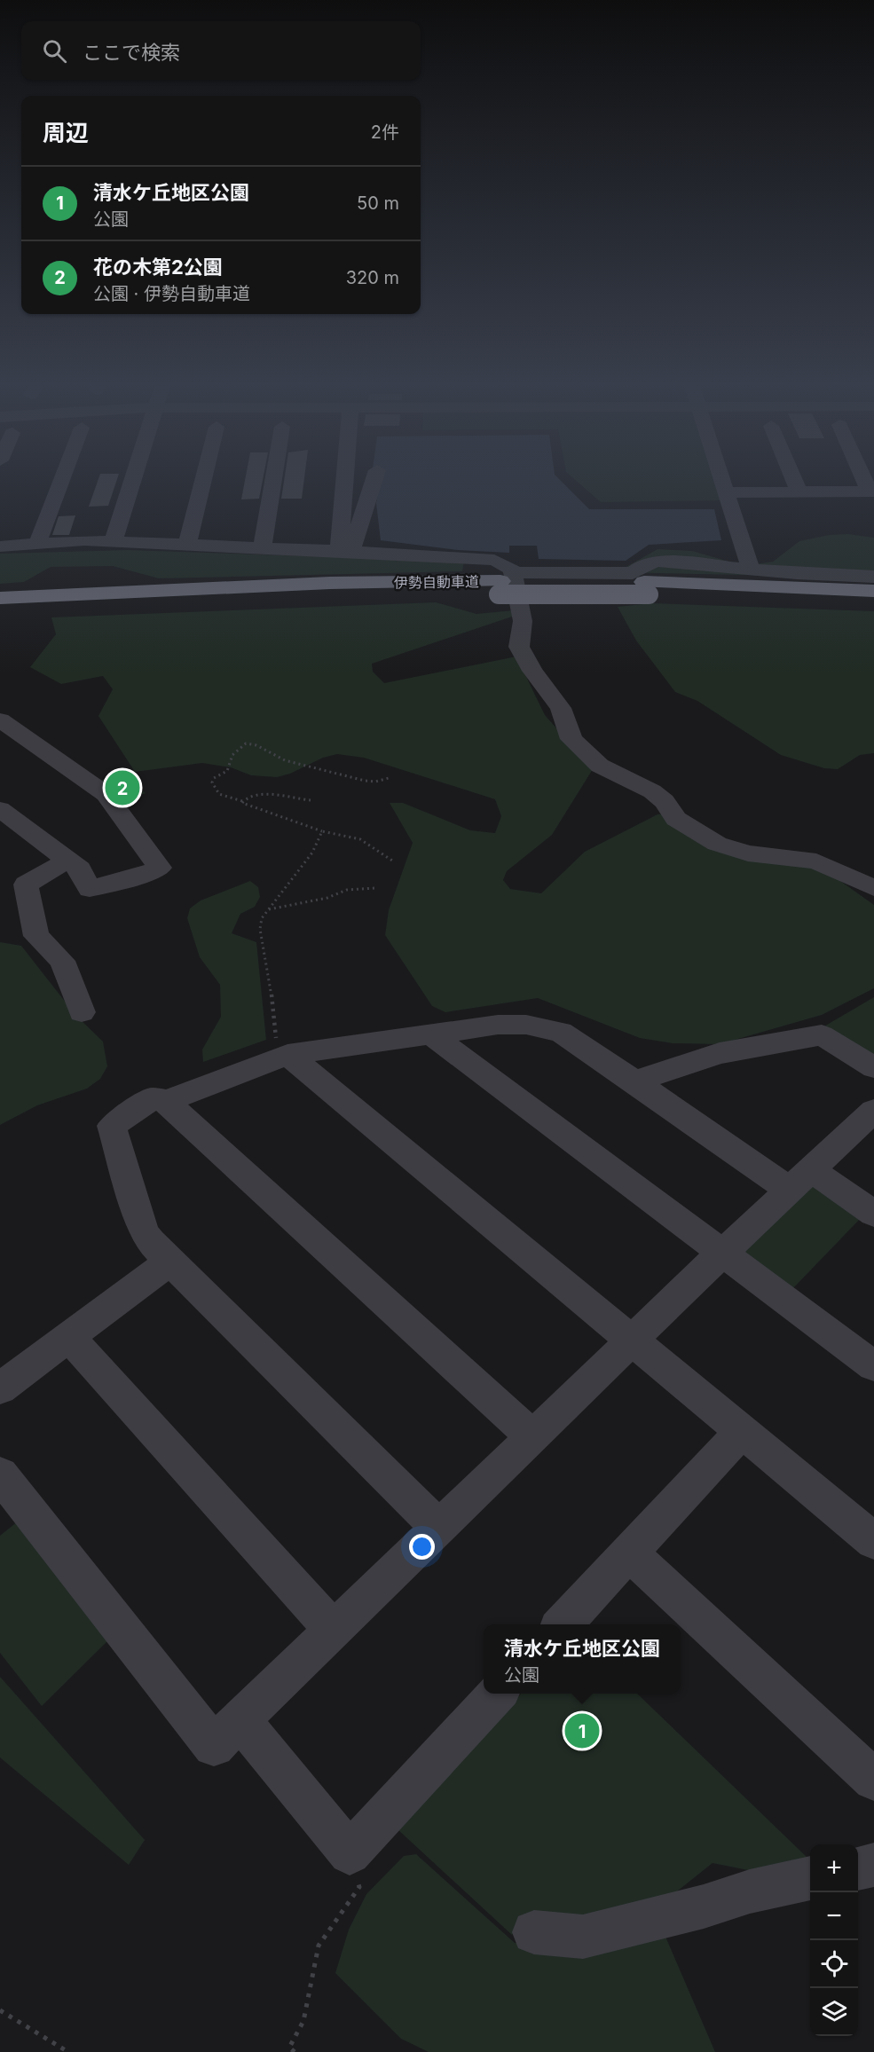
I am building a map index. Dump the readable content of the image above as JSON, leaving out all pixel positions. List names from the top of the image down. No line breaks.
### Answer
{"streets":{"highway":["伊勢自動車道"]},"page":{"search":"ここで検索","heading":["周辺","2件"],"list":[{"mark":"1","name":"清水ケ丘地区公園","note":"公園","value":"50 m"},{"mark":"2","name":"花の木第2公園","note":"公園 · 伊勢自動車道","value":"320 m"}],"pins":["2","1"],"popup":["清水ケ丘地区公園","公園"],"map_buttons":["+","−"]}}
